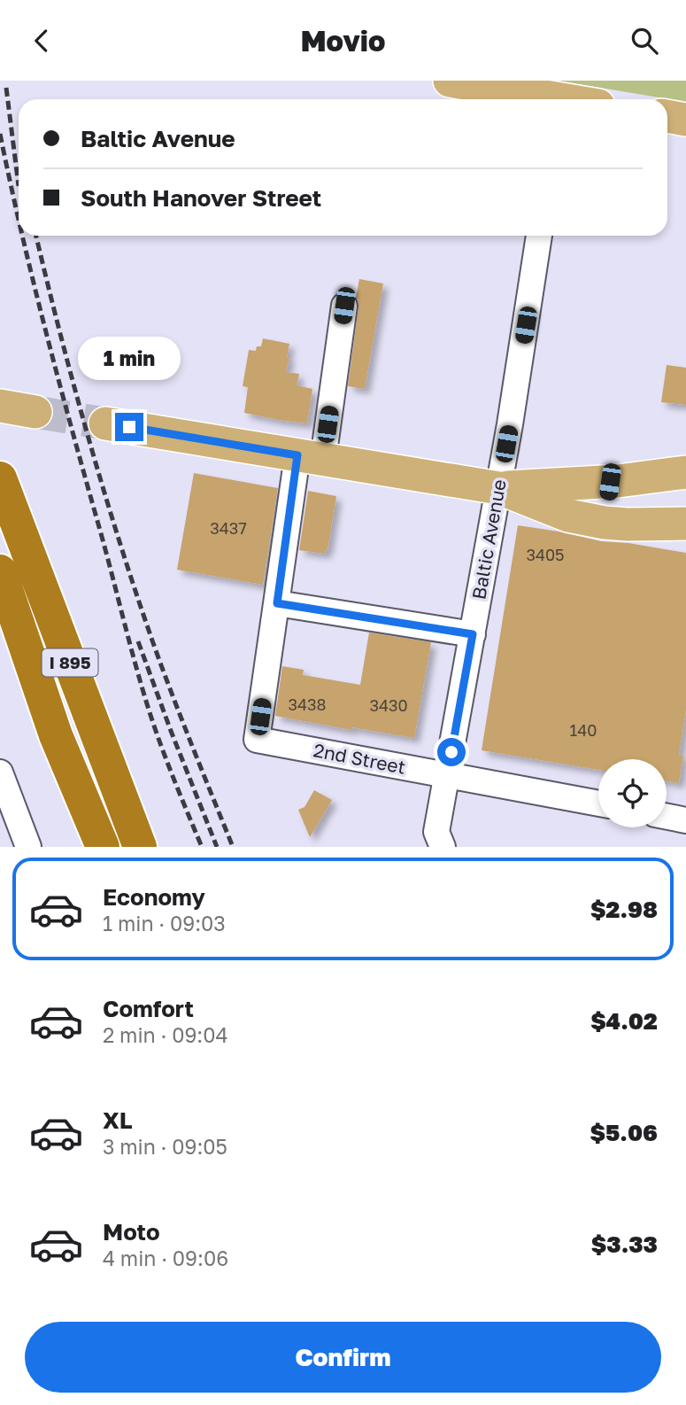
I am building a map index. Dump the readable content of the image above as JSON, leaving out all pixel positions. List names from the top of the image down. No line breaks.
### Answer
{"streets":{"highway":["I 895"],"street":["Baltic Avenue","2nd Street"]},"crossings":[["Baltic Avenue","2nd Street"]],"house_numbers":["3437","3405","3438","3430","140"],"page":{"header":"Movio","banner":["Baltic Avenue","South Hanover Street"],"bubble":"1 min","list":[{"name":"Economy","note":"1 min · 09:03","value":"$2.98"},{"name":"Comfort","note":"2 min · 09:04","value":"$4.02"},{"name":"XL","note":"3 min · 09:05","value":"$5.06"},{"name":"Moto","note":"4 min · 09:06","value":"$3.33"}],"buttons":"Confirm"}}
